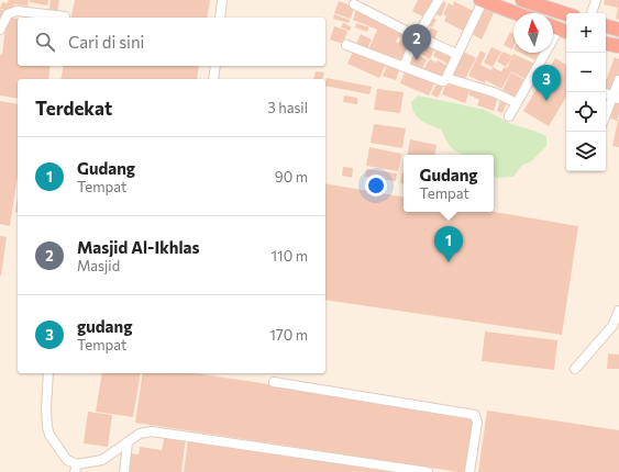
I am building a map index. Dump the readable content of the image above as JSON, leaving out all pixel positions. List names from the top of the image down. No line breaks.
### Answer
{"north":"top","page":{"map_buttons":["+","−"],"search":"Cari di sini","pins":["2","3","1"],"heading":["Terdekat","3 hasil"],"list":[{"mark":"1","name":"Gudang","note":"Tempat","value":"90 m"},{"mark":"2","name":"Masjid Al-Ikhlas","note":"Masjid","value":"110 m"},{"mark":"3","name":"gudang","note":"Tempat","value":"170 m"}],"popup":["Gudang","Tempat"]}}
